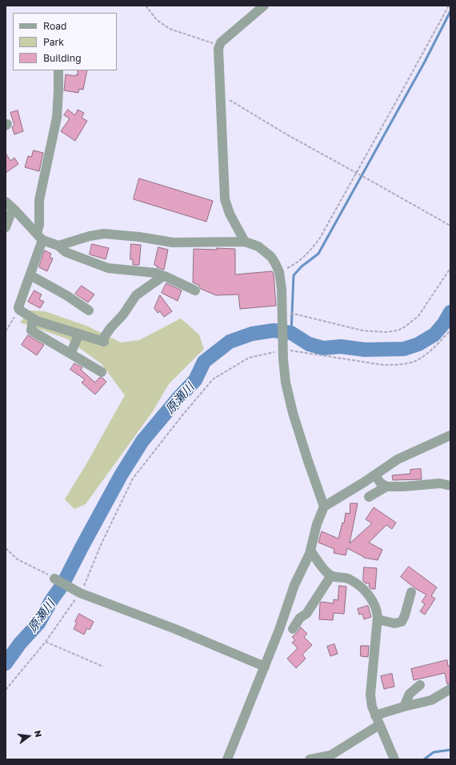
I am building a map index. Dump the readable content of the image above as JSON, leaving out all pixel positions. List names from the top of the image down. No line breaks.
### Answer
{"water":["原瀬川"],"legend":["Road","Park","Building"],"north":"right"}
